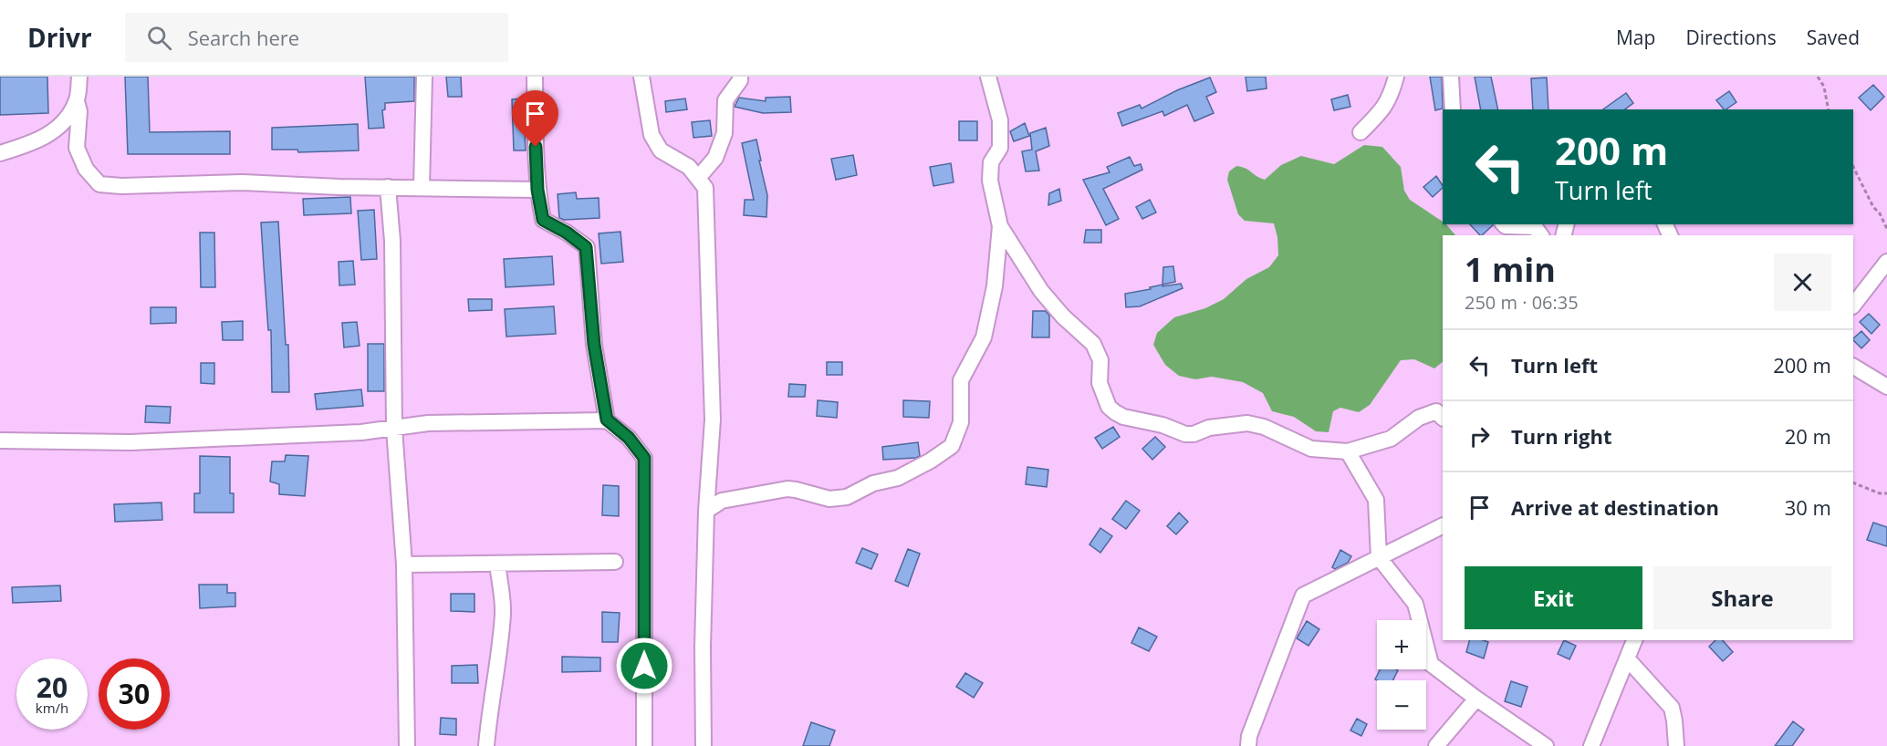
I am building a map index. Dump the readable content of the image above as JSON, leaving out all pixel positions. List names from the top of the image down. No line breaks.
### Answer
{"page":{"header":"Drivr","search":"Search here","nav":["Map","Directions","Saved"],"turn":["200 m","Turn left"],"heading":["1 min","250 m · 06:35"],"list":[{"name":"Turn left","value":"200 m"},{"name":"Turn right","value":"20 m"},{"name":"Arrive at destination","value":"30 m"}],"buttons":["Exit","Share"],"map_buttons":["+","−"],"speed":"20 km/h","limit":"30"}}
